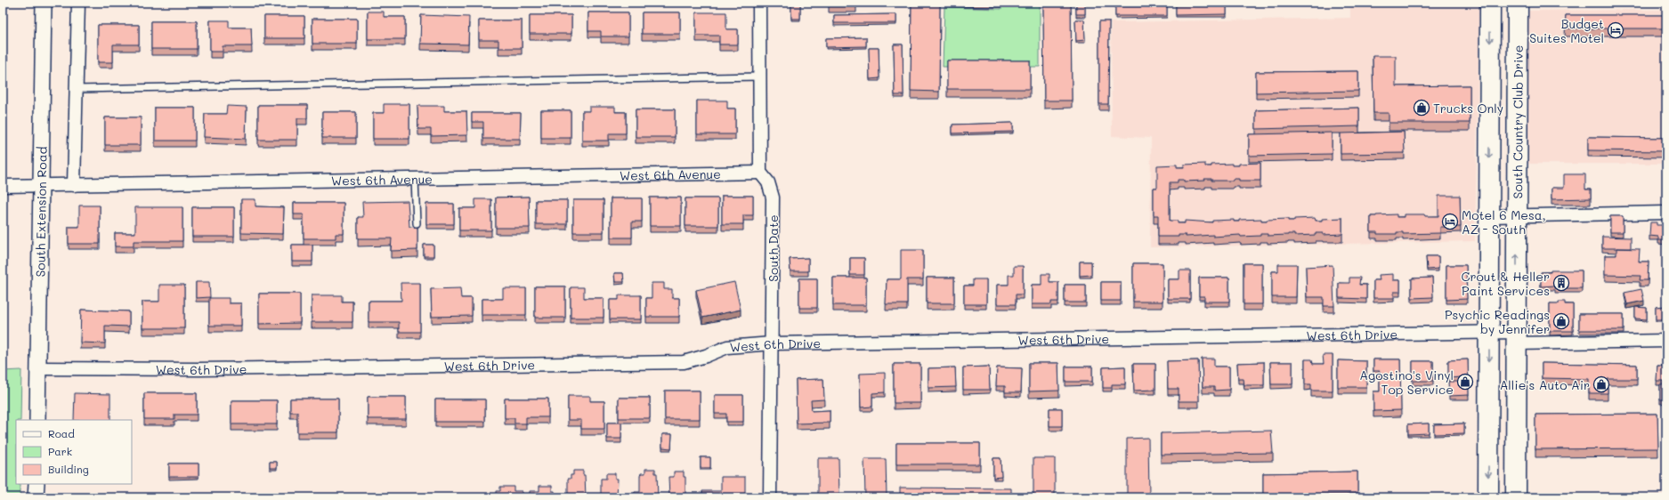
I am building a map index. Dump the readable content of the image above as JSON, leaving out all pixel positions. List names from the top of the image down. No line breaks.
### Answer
{"streets":{"main road":["South Country Club Drive"],"street":["West 6th Avenue","South Extension Road","South Date","West 6th Drive"]},"crossings":[["South Country Club Drive","West 6th Drive"],["West 6th Avenue","South Extension Road"],["West 6th Avenue","South Date"],["South Extension Road","West 6th Drive"],["South Date","West 6th Drive"]],"places":{"hotel":["Budget Suites Motel","Motel 6 Mesa, AZ - South"],"shop":["Trucks Only","Psychic Readings by Jennifer","Agostino's Vinyl Top Service","Allie's Auto Air"],"building":["Crout & Heller Paint Services"]},"legend":["Road","Park","Building"]}
